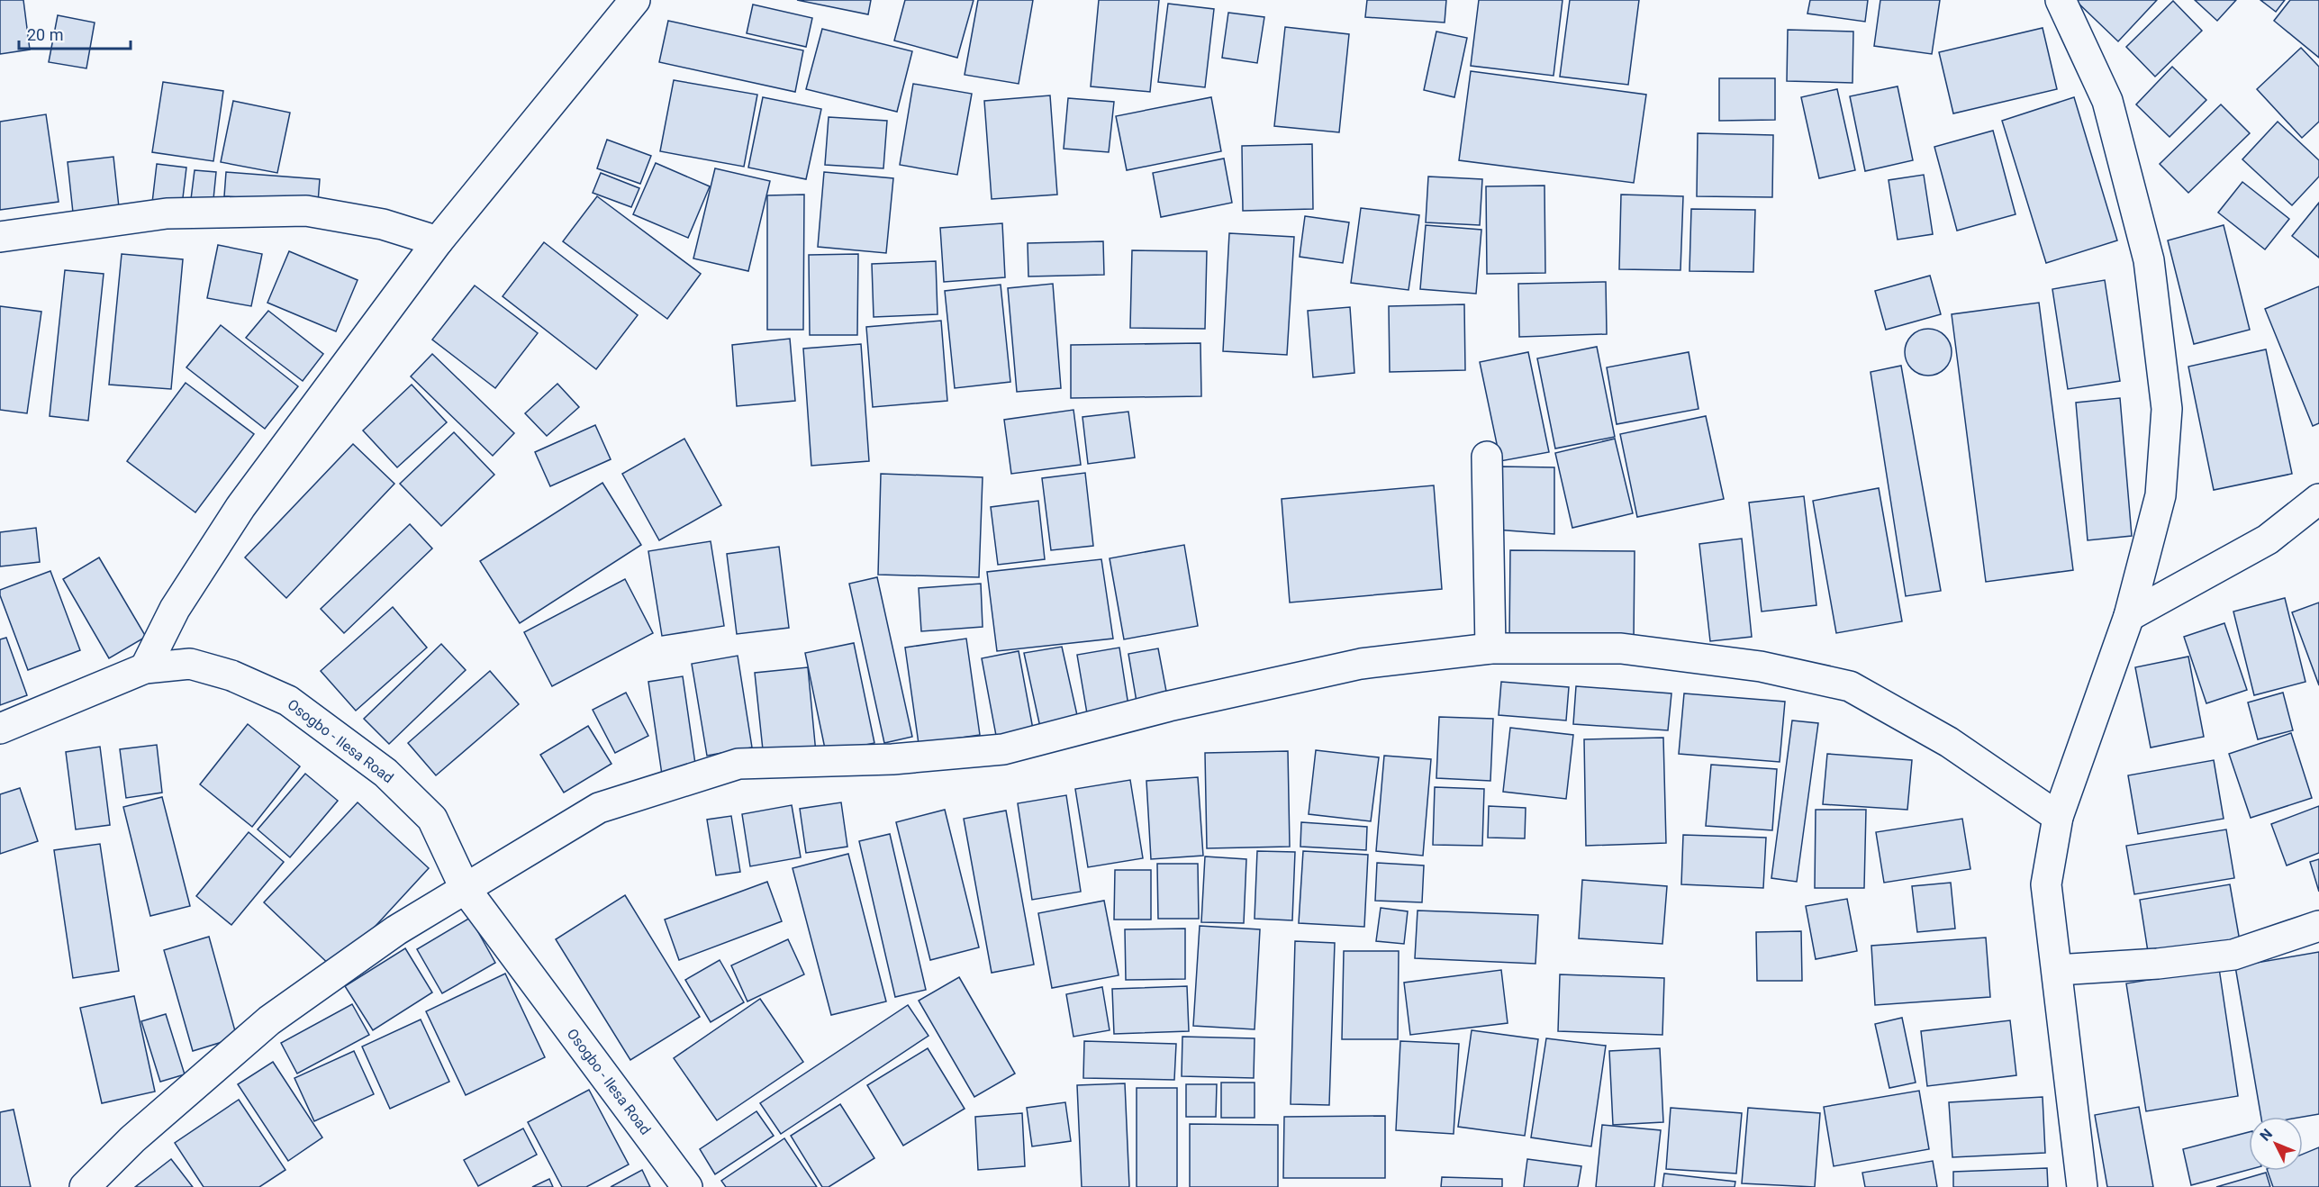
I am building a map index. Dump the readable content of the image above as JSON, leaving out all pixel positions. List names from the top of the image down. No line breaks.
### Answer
{"streets":{"street":["Osogbo - Ilesa Road"]},"scale_bar":"20 m","north":"top left"}
